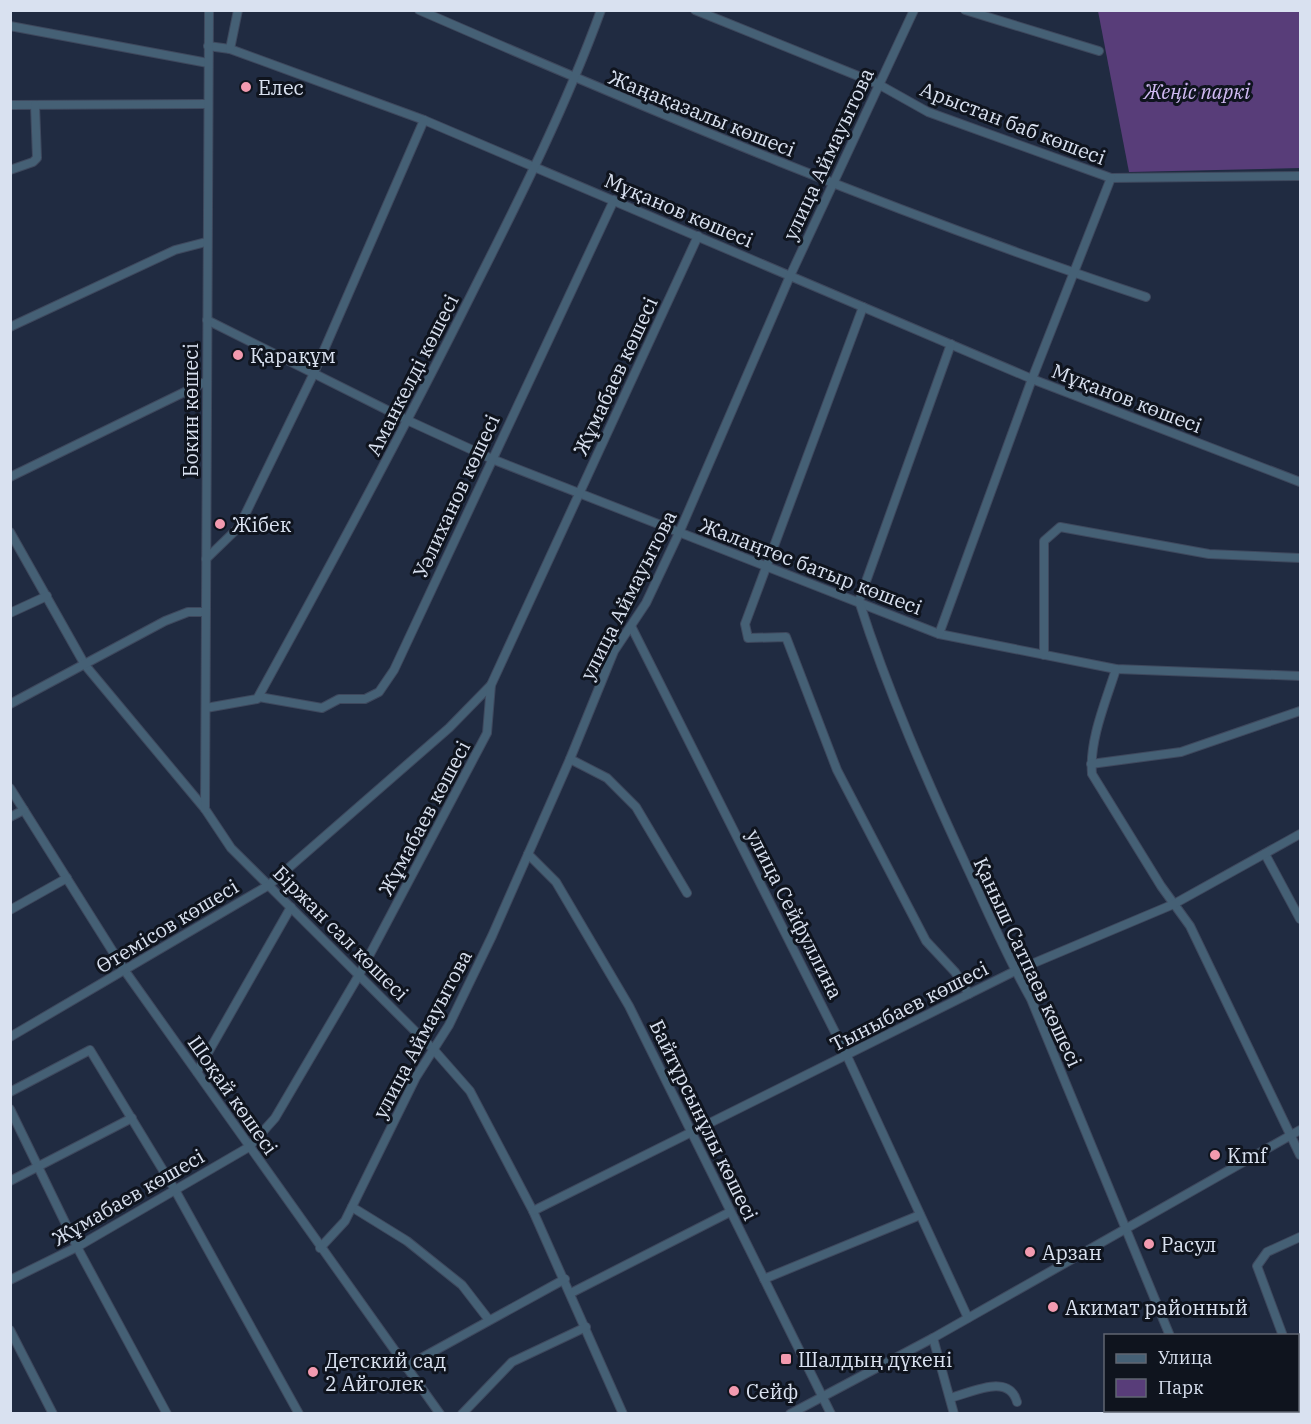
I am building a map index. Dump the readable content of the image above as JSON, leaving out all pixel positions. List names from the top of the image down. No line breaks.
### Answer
{"streets":{"street":["Жаңақазалы көшесі","Арыстан баб көшесі","улица Аймауытова","Мұқанов көшесі","Аманкелді көшесі","Жұмабаев көшесі","Бокин көшесі","Уәлиханов көшесі","Жалаңтөс батыр көшесі","улица Сейфуллина","Өтемісов көшесі","Біржан сал көшесі","Қаныш Сатпаев көшесі","Тыныбаев көшесі","Шоқай көшесі","Байтұрсынұлы көшесі"]},"crossings":[["Жаңақазалы көшесі","улица Аймауытова"],["Жаңақазалы көшесі","Аманкелді көшесі"],["Арыстан баб көшесі","улица Аймауытова"],["улица Аймауытова","Мұқанов көшесі"],["улица Аймауытова","Жалаңтөс батыр көшесі"],["улица Аймауытова","улица Сейфуллина"],["улица Аймауытова","Біржан сал көшесі"],["улица Аймауытова","Шоқай көшесі"],["улица Аймауытова","Байтұрсынұлы көшесі"],["Мұқанов көшесі","Аманкелді көшесі"],["Мұқанов көшесі","Жұмабаев көшесі"],["Мұқанов көшесі","Бокин көшесі"],["Мұқанов көшесі","Уәлиханов көшесі"],["Аманкелді көшесі","Уәлиханов көшесі"],["Аманкелді көшесі","Жалаңтөс батыр көшесі"],["Жұмабаев көшесі","Жалаңтөс батыр көшесі"],["Жұмабаев көшесі","Өтемісов көшесі"],["Жұмабаев көшесі","Біржан сал көшесі"],["Жұмабаев көшесі","Шоқай көшесі"],["Бокин көшесі","Жалаңтөс батыр көшесі"],["Бокин көшесі","Біржан сал көшесі"],["Уәлиханов көшесі","Жалаңтөс батыр көшесі"],["Жалаңтөс батыр көшесі","Қаныш Сатпаев көшесі"],["улица Сейфуллина","Тыныбаев көшесі"],["Өтемісов көшесі","Біржан сал көшесі"],["Өтемісов көшесі","Шоқай көшесі"],["Біржан сал көшесі","Тыныбаев көшесі"],["Қаныш Сатпаев көшесі","Тыныбаев көшесі"],["Тыныбаев көшесі","Байтұрсынұлы көшесі"]],"parks":["Жеңіс паркі"],"places":{"other":["Елес","Қарақұм","Жібек","Kmf","Расул","Арзан","Акимат районный","Детский сад 2 Айголек","Сейф"],"transit":["Шалдың дүкені"]},"legend":["Улица","Парк"]}
